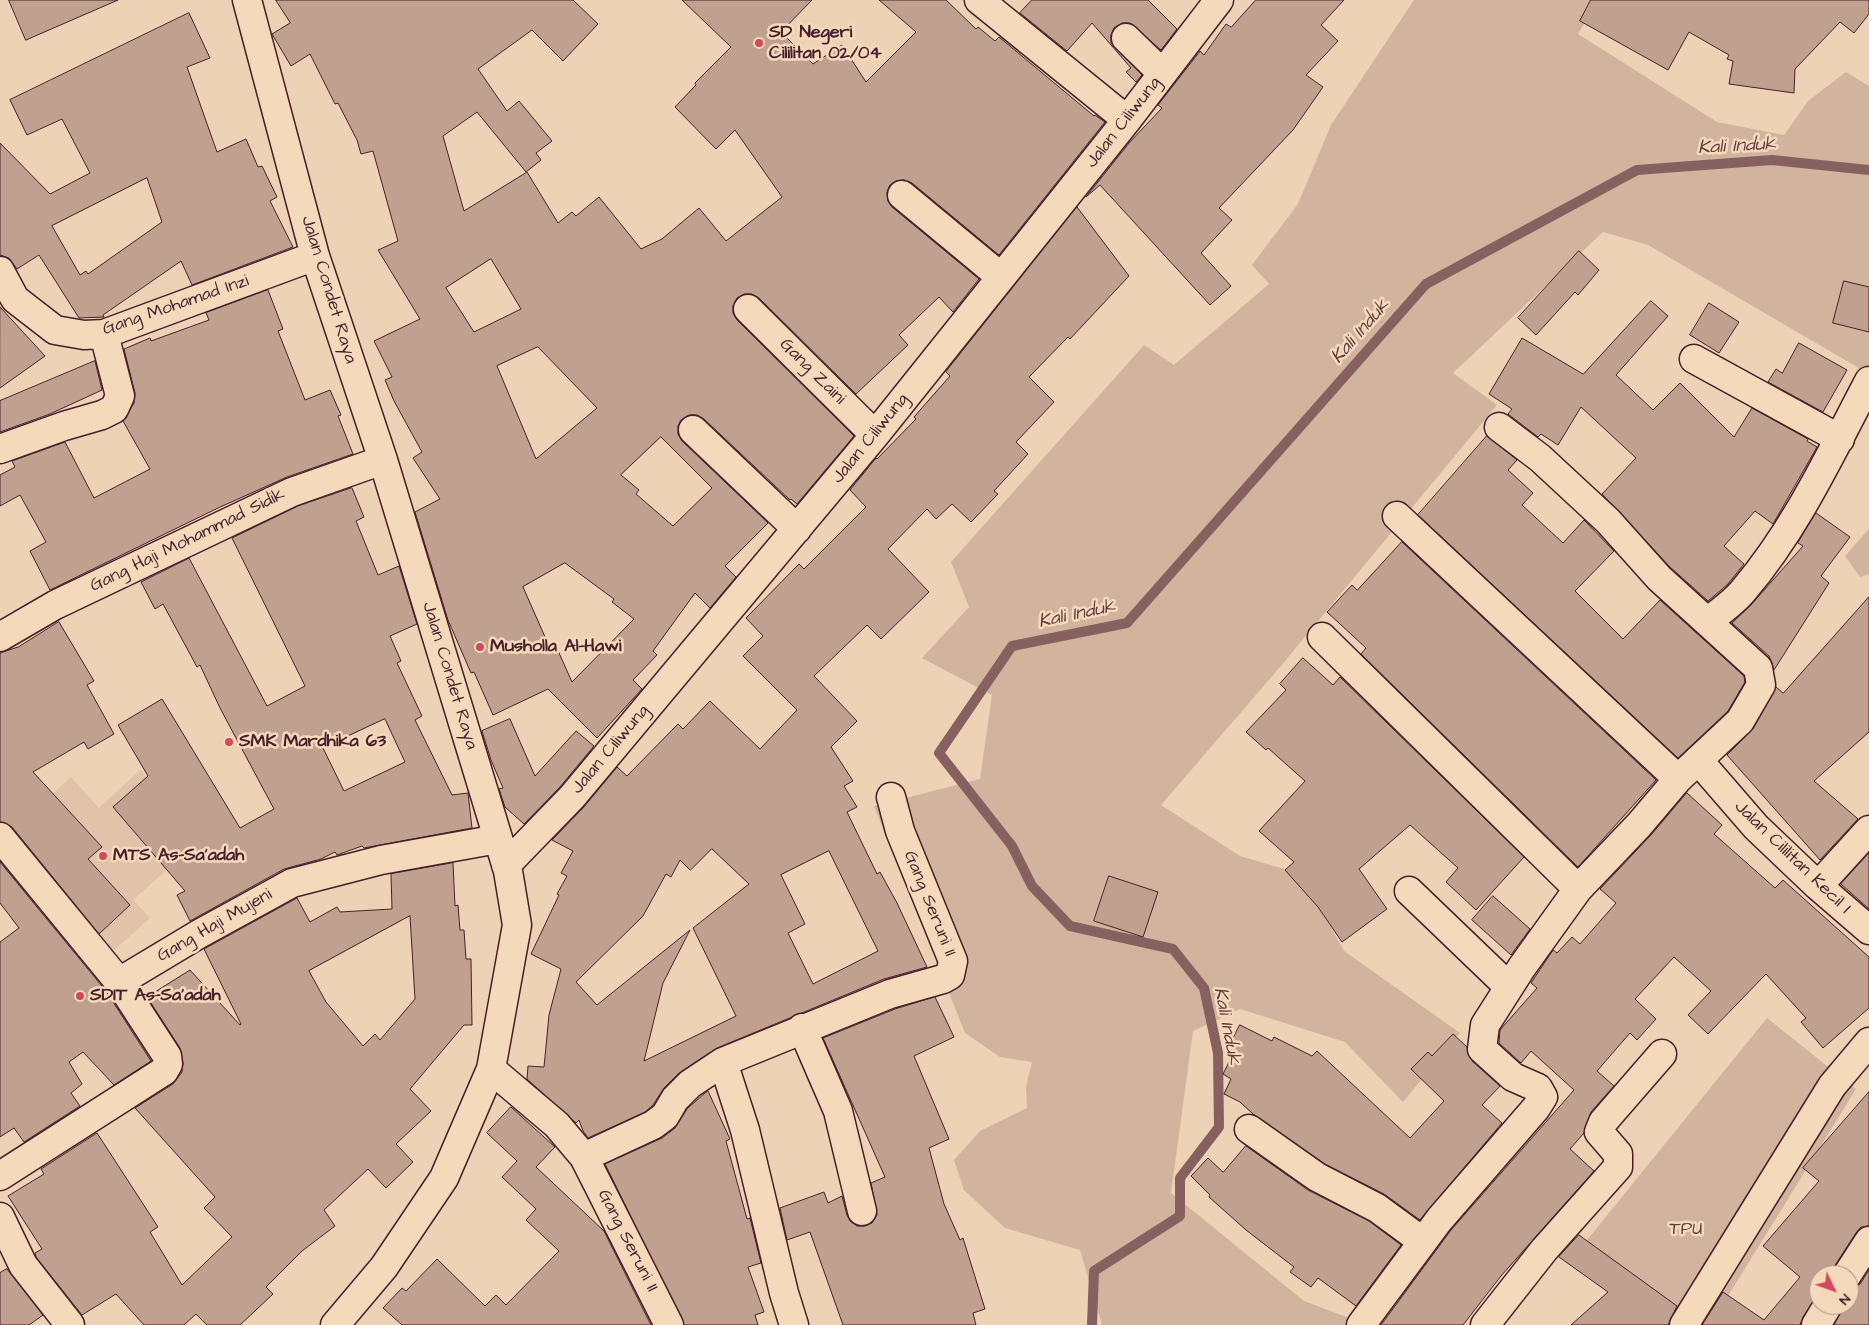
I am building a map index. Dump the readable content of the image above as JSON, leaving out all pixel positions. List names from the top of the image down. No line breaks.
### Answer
{"streets":{"street":["Jalan Ciliwung","Jalan Condet Raya","Gang Mohamad Inzi","Gang Zaini","Gang Haji Mohammad Sidik","Jalan Cililitan Kecil I","Gang Seruni II","Gang Haji Mujeni"]},"crossings":[["Jalan Ciliwung","Jalan Condet Raya"],["Jalan Ciliwung","Gang Zaini"],["Jalan Condet Raya","Gang Mohamad Inzi"],["Jalan Condet Raya","Gang Haji Mohammad Sidik"],["Jalan Condet Raya","Gang Seruni II"],["Jalan Condet Raya","Gang Haji Mujeni"]],"water":["Kali Induk"],"parks":["TPU"],"places":["SD Negeri Cililitan 02/04","Musholla Al-Hawi","SMK Mardhika 63","MTS As-Sa'adah","SDIT As-Sa'adah"],"north":"bottom right"}
